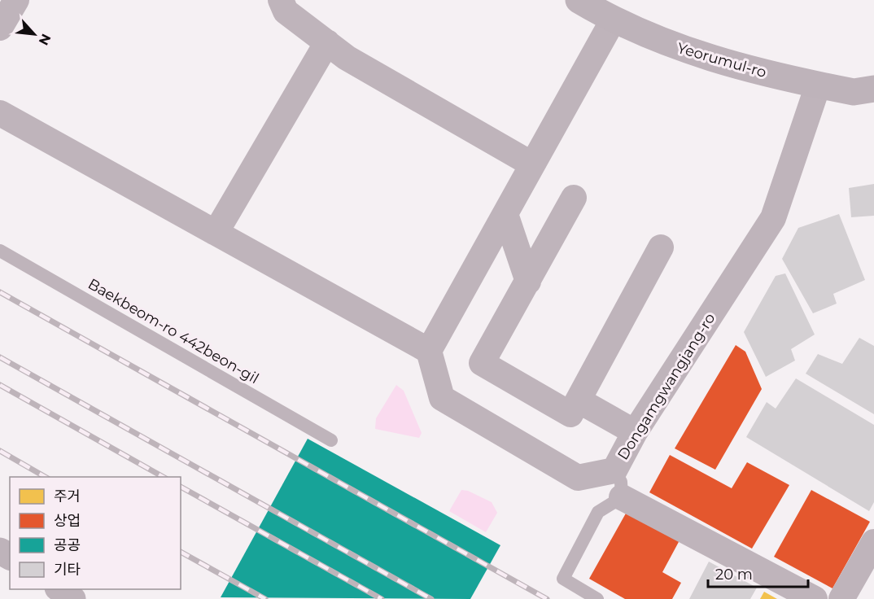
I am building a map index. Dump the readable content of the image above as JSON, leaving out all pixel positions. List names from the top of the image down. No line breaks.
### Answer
{"streets":{"main road":["Yeorumul-ro"],"street":["Dongamgwangjang-ro"],"lane":["Baekbeom-ro 442beon-gil"]},"crossings":[["Yeorumul-ro","Dongamgwangjang-ro"]],"legend":["주거","상업","공공","기타"],"scale_bar":"20 m","north":"bottom right"}
